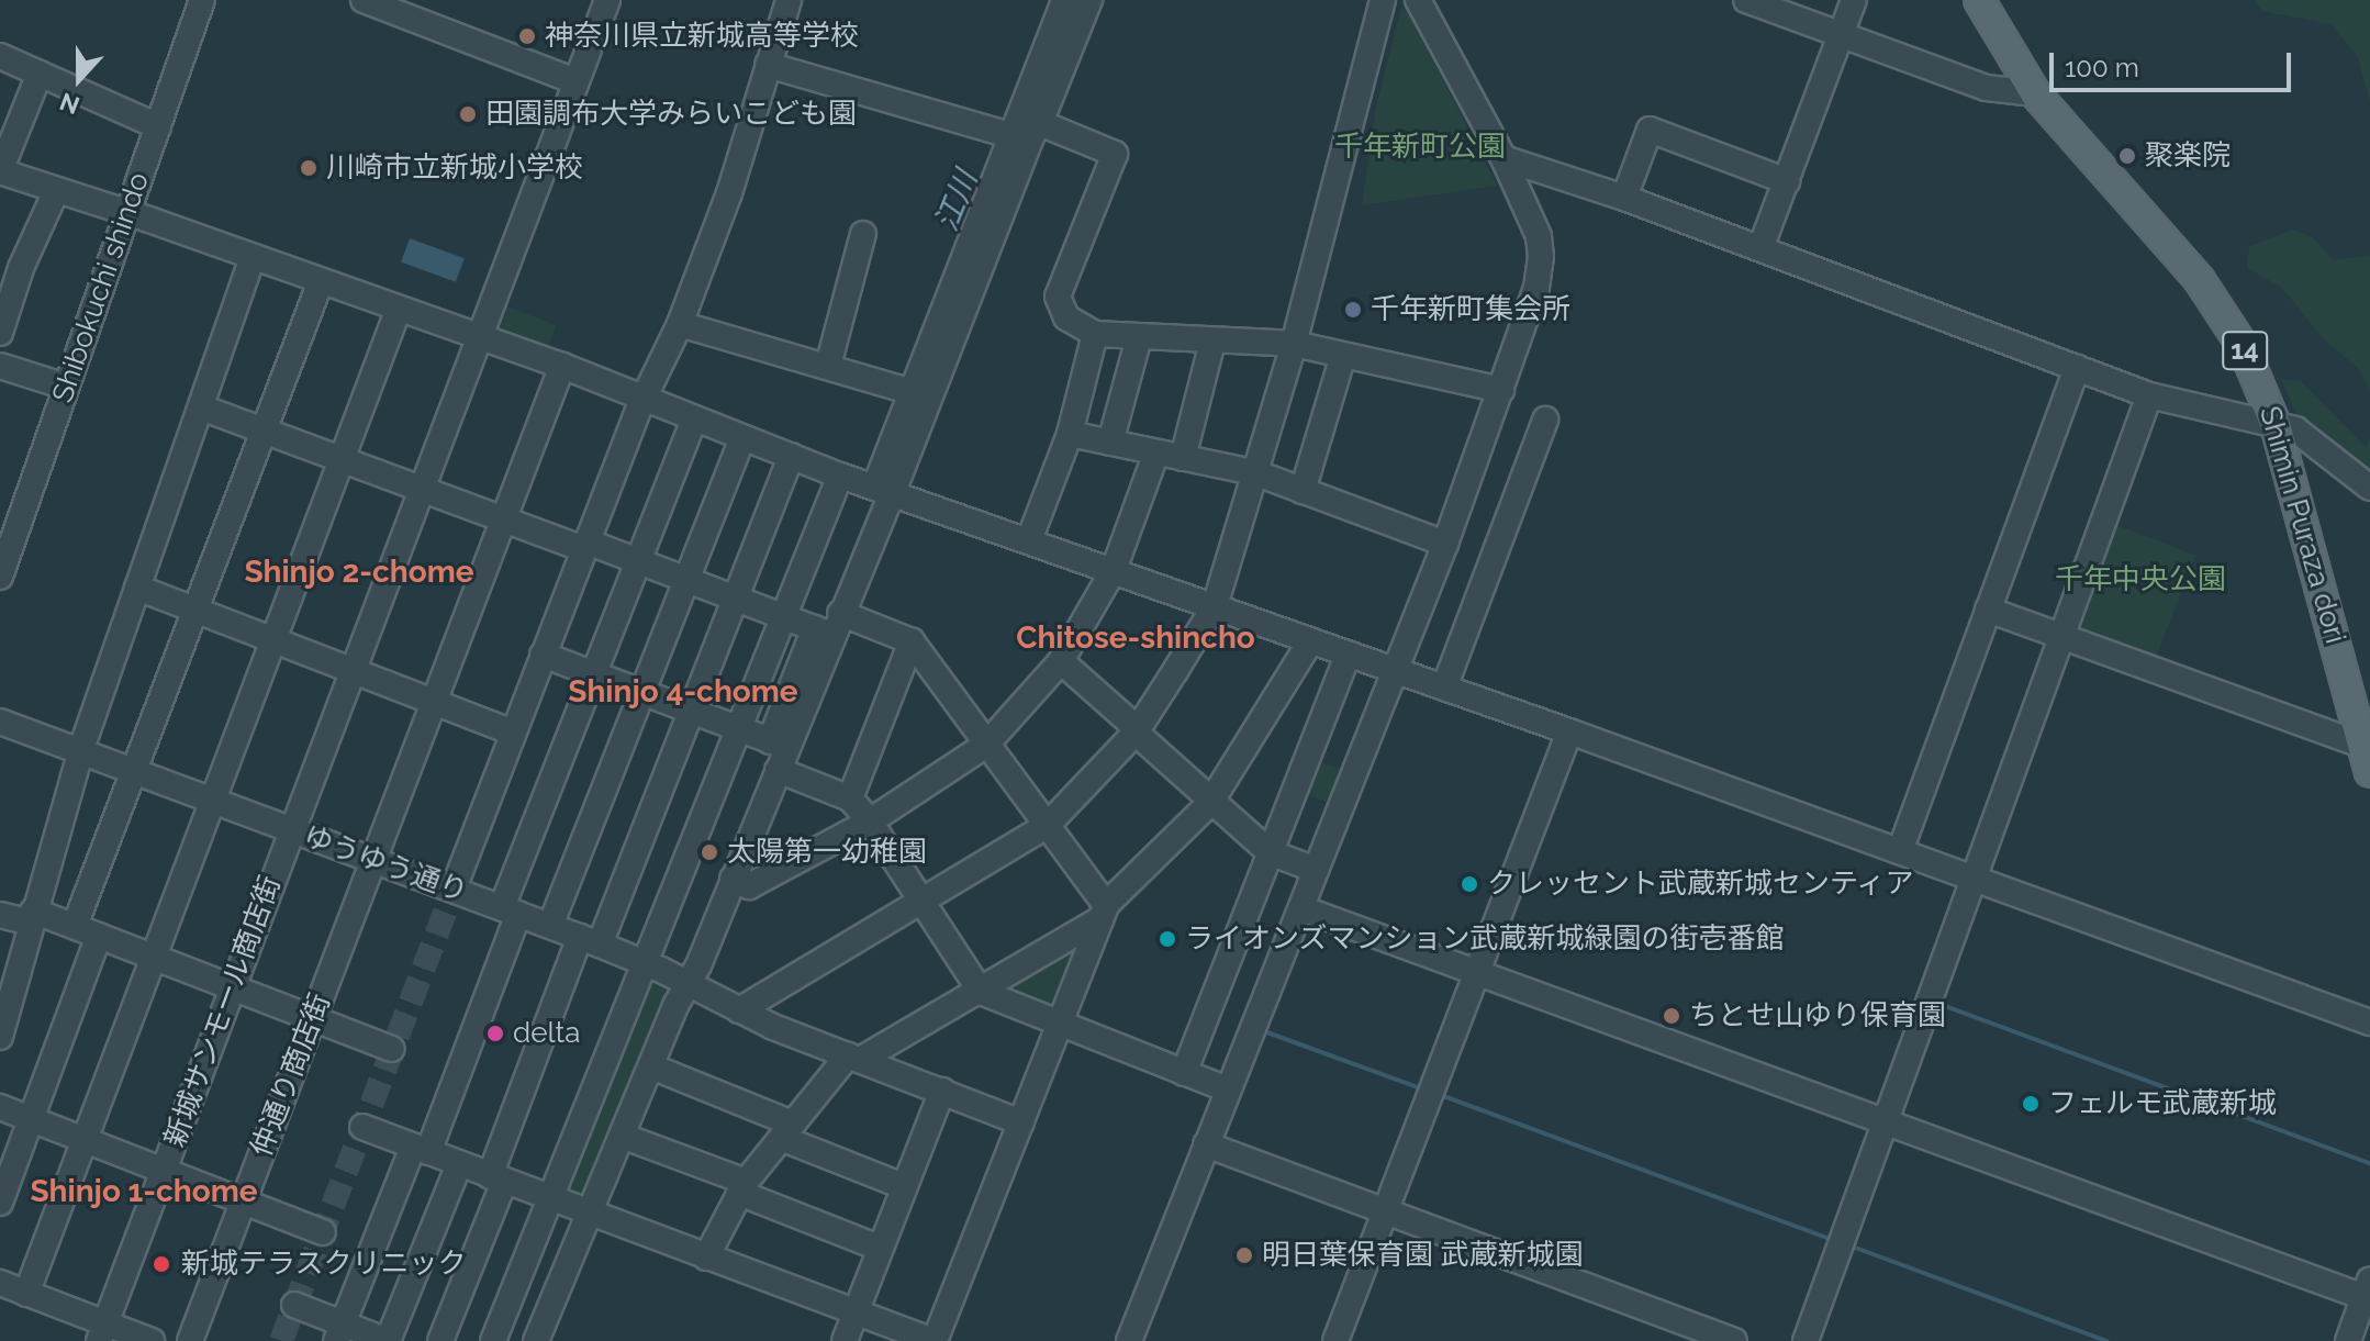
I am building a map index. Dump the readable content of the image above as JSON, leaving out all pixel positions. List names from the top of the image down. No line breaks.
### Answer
{"streets":{"main road":["14","Shimin Puraza dori"],"street":["Shibokuchi shindo","ゆうゆう通り","新城サンモール商店街","仲通り商店街"]},"crossings":[["ゆうゆう通り","新城サンモール商店街"],["ゆうゆう通り","仲通り商店街"]],"districts":["Shinjo 2-chome","Chitose-shincho","Shinjo 4-chome","Shinjo 1-chome"],"water":["江川"],"parks":["千年新町公園","千年中央公園"],"places":["神奈川県立新城高等学校","田園調布大学みらいこども園","聚楽院","川崎市立新城小学校","千年新町集会所","太陽第一幼稚園","クレッセント武蔵新城センティア","ライオンズマンション武蔵新城緑園の街壱番館","ちとせ山ゆり保育園","delta","フェルモ武蔵新城","明日葉保育園 武蔵新城園","新城テラスクリニック"],"scale_bar":"100 m","north":"bottom"}
